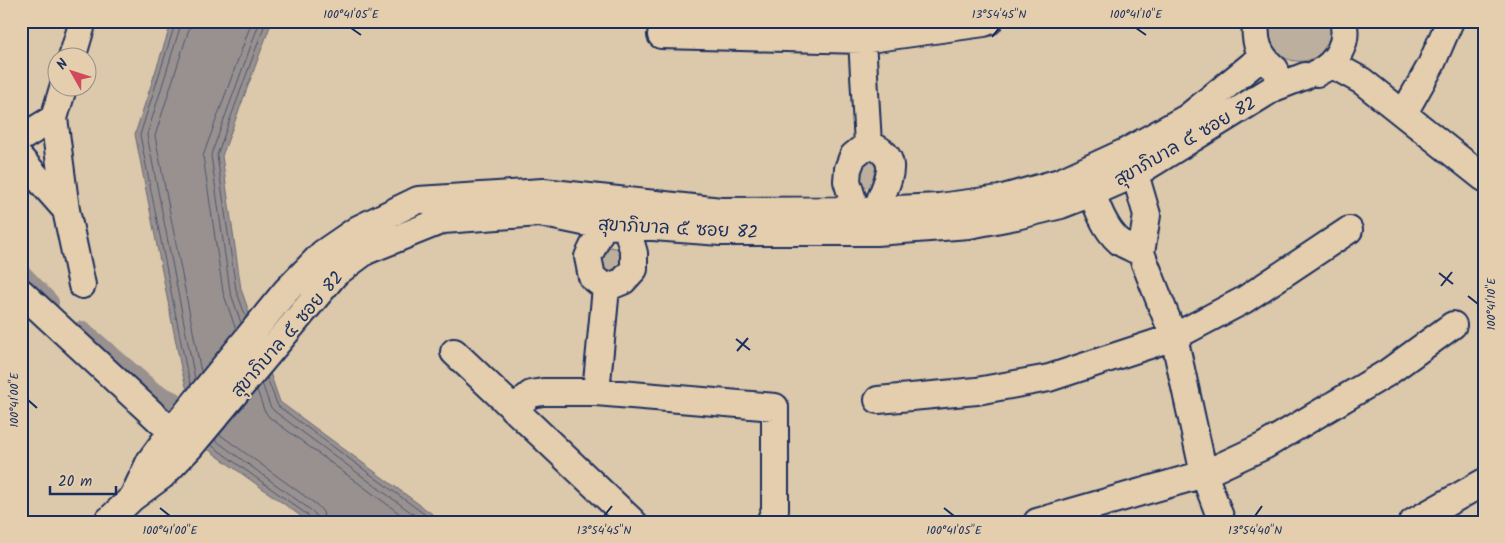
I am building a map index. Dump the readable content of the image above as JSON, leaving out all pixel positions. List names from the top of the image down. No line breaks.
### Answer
{"streets":{"street":["สุขาภิบาล ๕ ซอย 82"]},"scale_bar":"20 m","north":"top left","coordinates":["100°41'05\"E","13°54'45\"N","100°41'10\"E","100°41'00\"E","13°54'40\"N"]}
